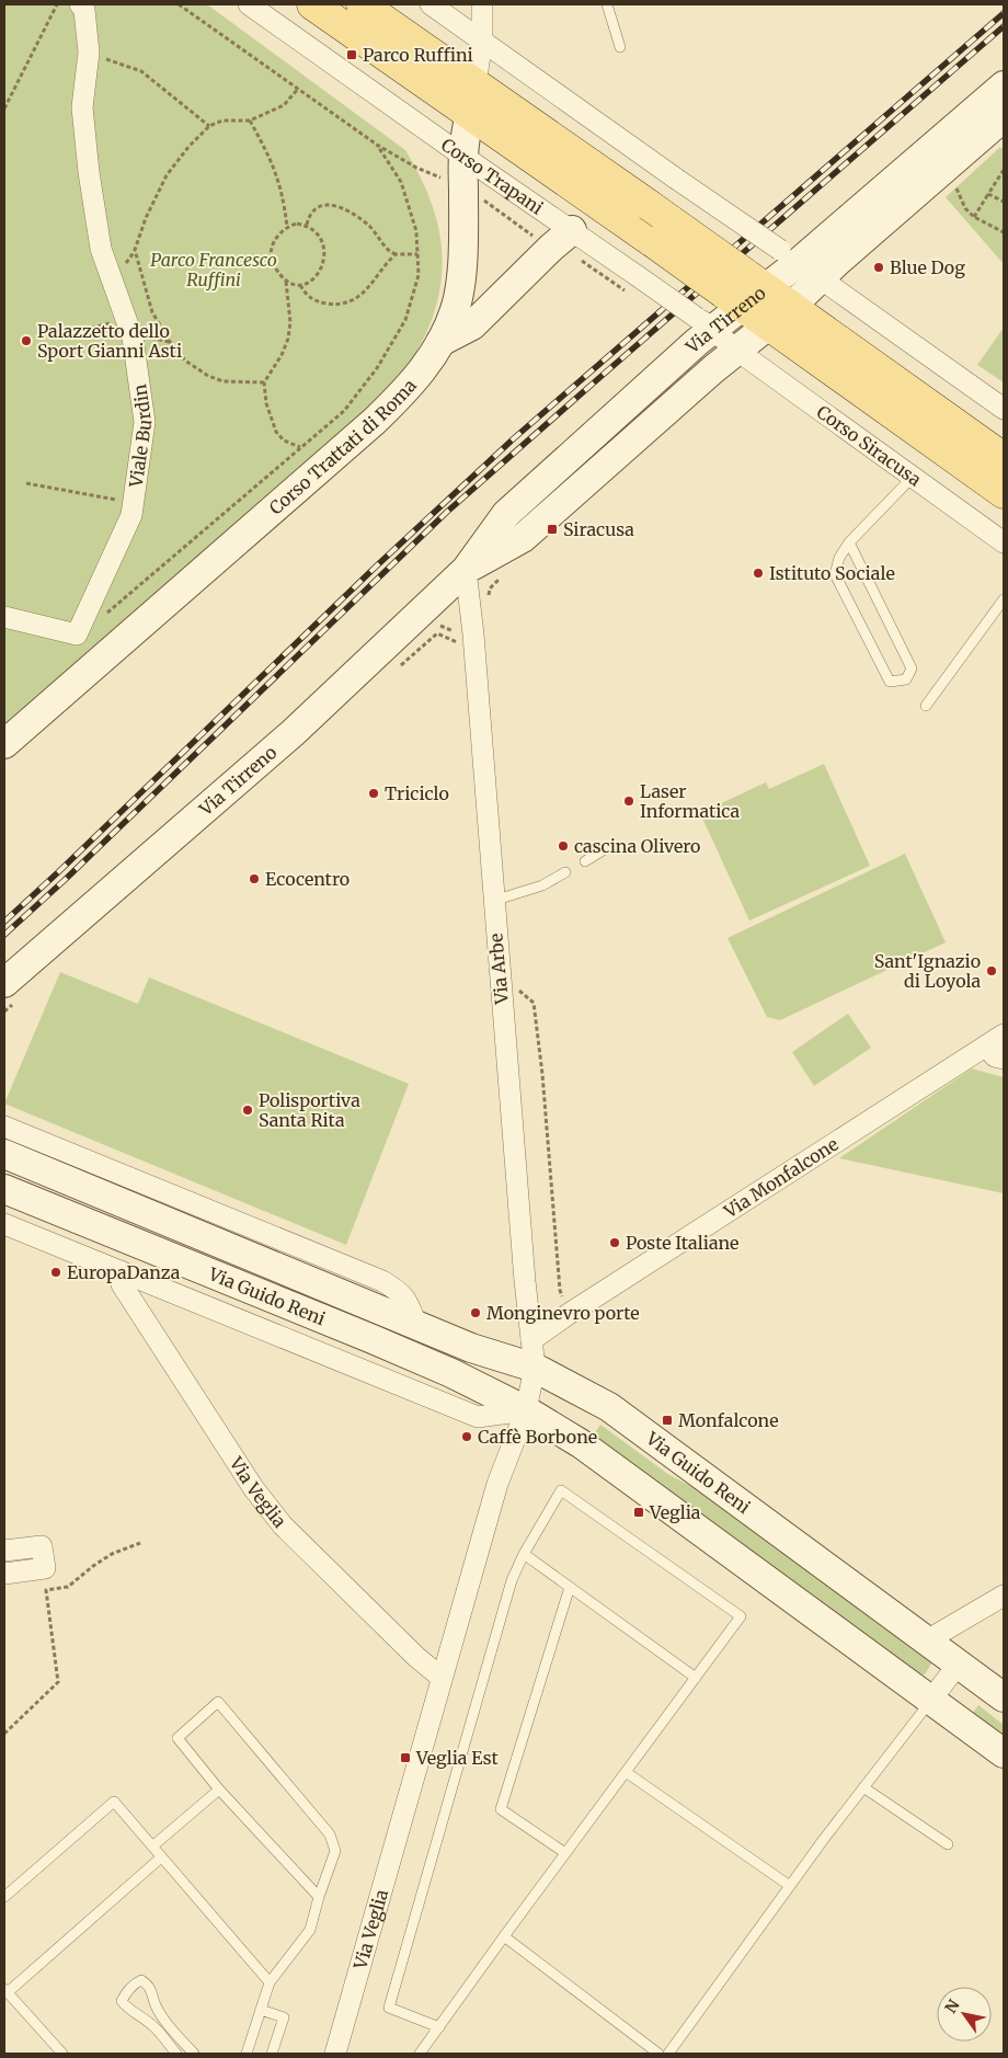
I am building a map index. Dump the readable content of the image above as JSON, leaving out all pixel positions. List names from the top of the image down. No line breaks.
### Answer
{"streets":{"main road":["Corso Trapani"],"street":["Via Tirreno","Viale Burdin","Corso Siracusa","Corso Trattati di Roma","Via Arbe","Via Monfalcone","Via Guido Reni","Via Veglia"]},"crossings":[["Corso Trapani","Via Tirreno"],["Corso Trapani","Corso Siracusa"],["Corso Trapani","Corso Trattati di Roma"],["Via Tirreno","Corso Siracusa"],["Via Tirreno","Via Arbe"],["Via Arbe","Via Monfalcone"],["Via Arbe","Via Guido Reni"],["Via Arbe","Via Veglia"],["Via Guido Reni","Via Veglia"]],"parks":["Parco Francesco Ruffini"],"places":{"transit":["Parco Ruffini","Siracusa","Monfalcone","Veglia","Veglia Est"],"other":["Blue Dog","Palazzetto dello Sport Gianni Asti","Istituto Sociale","Triciclo","Laser Informatica","cascina Olivero","Ecocentro","Sant'Ignazio di Loyola","Polisportiva Santa Rita","Poste Italiane","EuropaDanza","Monginevro porte","Caffè Borbone"]},"north":"top left"}
